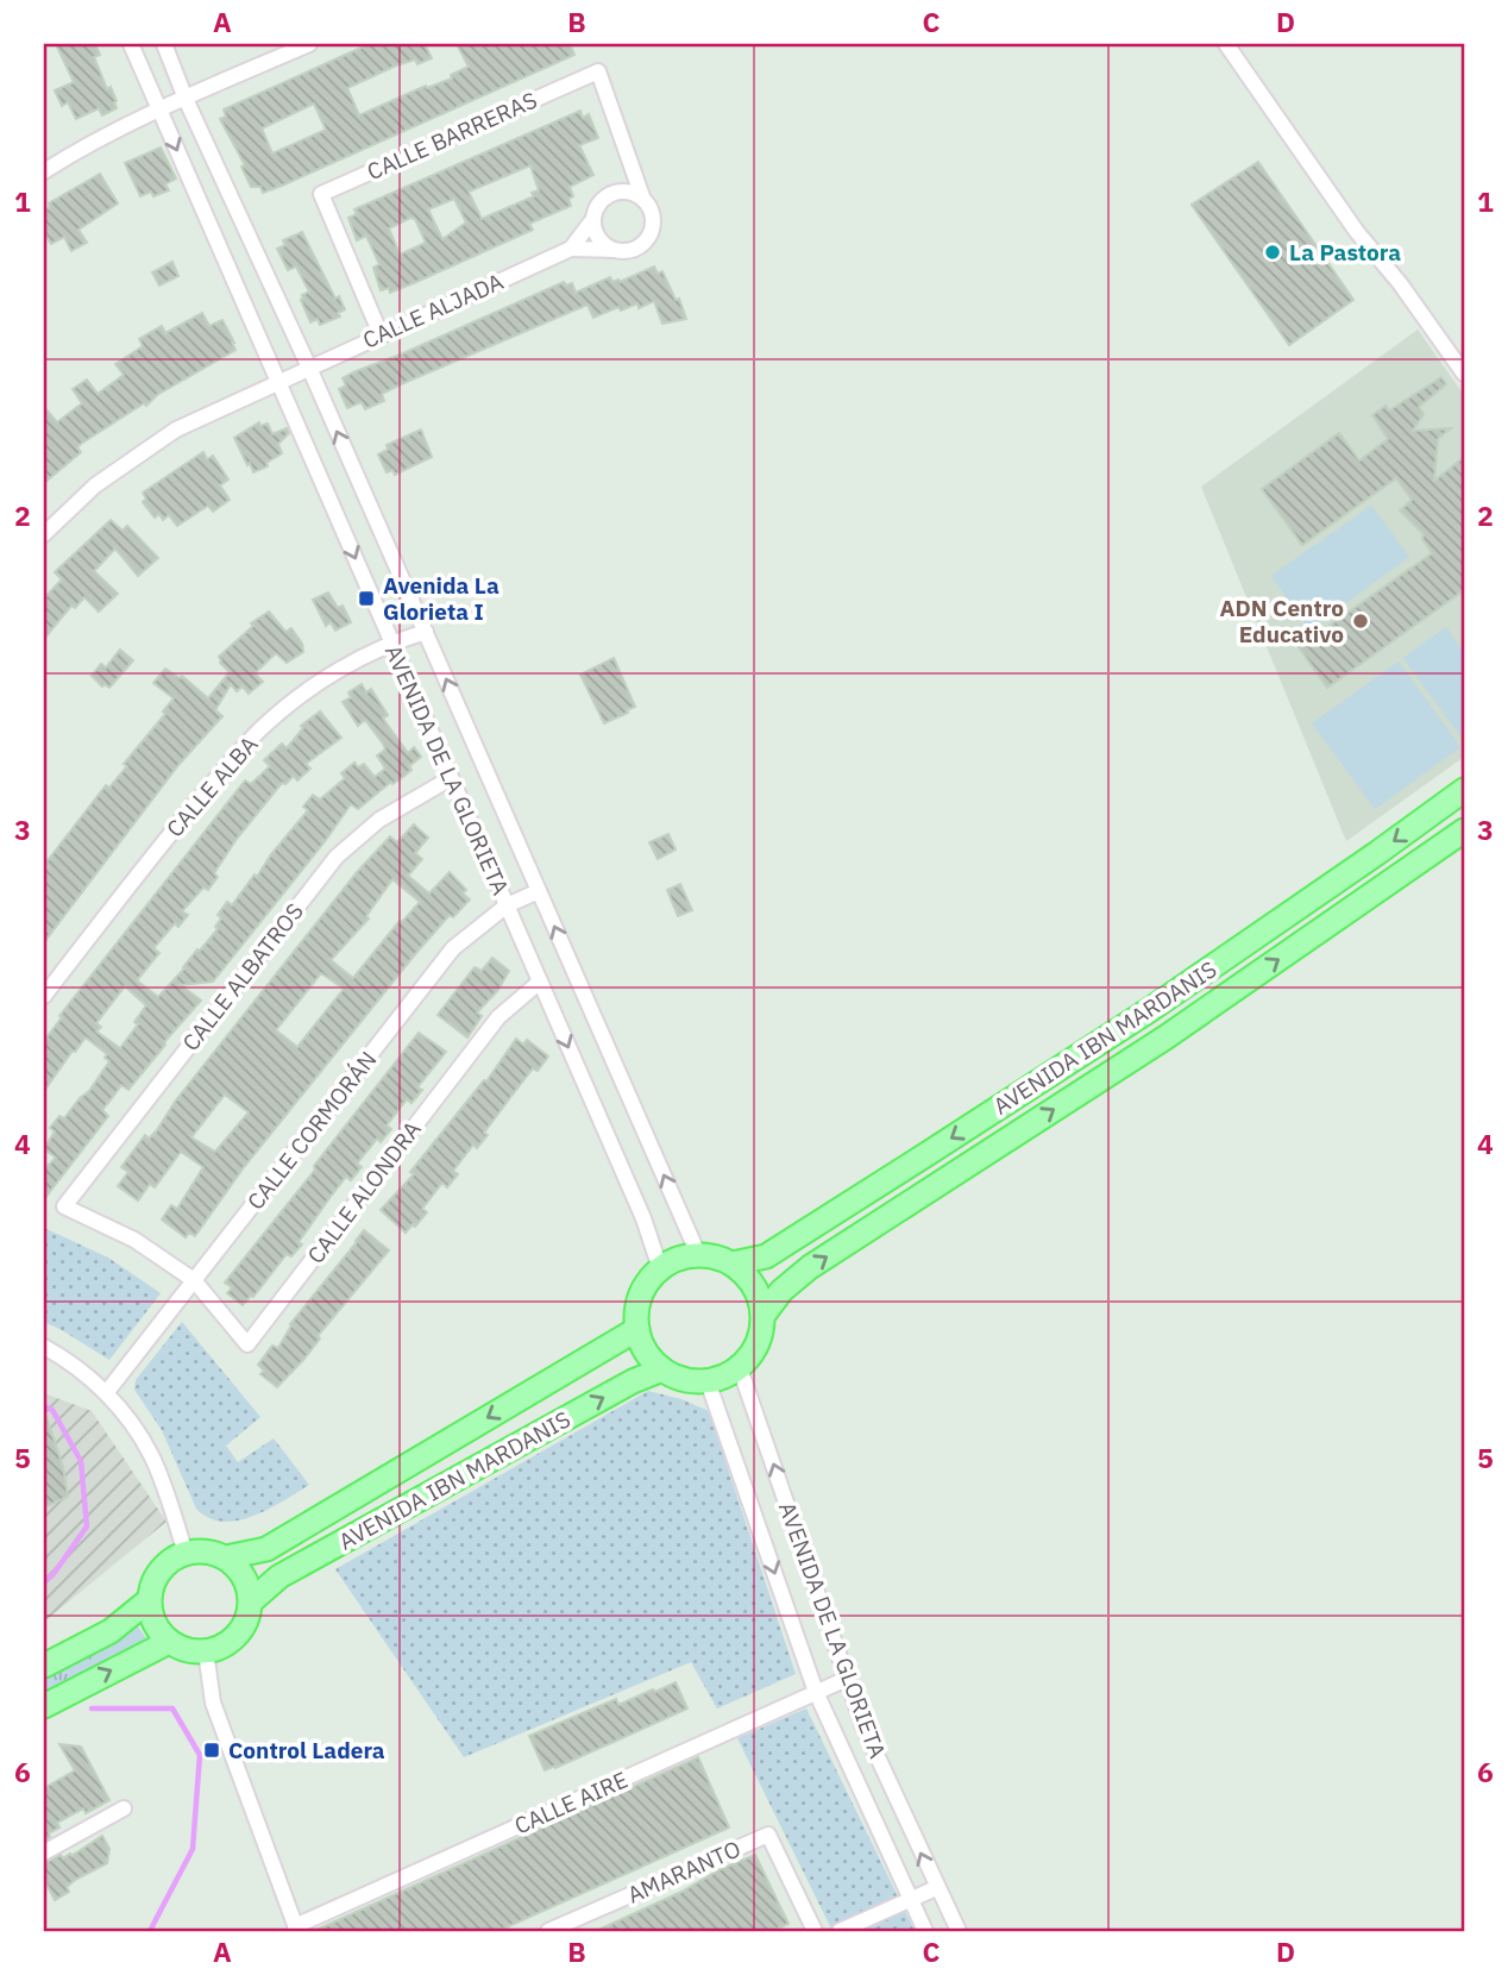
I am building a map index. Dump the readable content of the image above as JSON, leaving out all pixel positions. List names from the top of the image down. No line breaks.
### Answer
{"streets":{"main road":["AVENIDA IBN MARDANIS"],"street":["CALLE BARRERAS","CALLE ALJADA","AVENIDA DE LA GLORIETA","CALLE ALBA","CALLE ALBATROS","CALLE CORMORÁN","CALLE ALONDRA","CALLE AIRE","AMARANTO"]},"crossings":[["CALLE BARRERAS","CALLE ALJADA"],["CALLE ALJADA","AVENIDA DE LA GLORIETA"],["AVENIDA DE LA GLORIETA","CALLE ALBA"],["AVENIDA DE LA GLORIETA","CALLE ALBATROS"],["AVENIDA DE LA GLORIETA","AVENIDA IBN MARDANIS"],["AVENIDA DE LA GLORIETA","CALLE CORMORÁN"],["AVENIDA DE LA GLORIETA","CALLE ALONDRA"],["AVENIDA DE LA GLORIETA","CALLE AIRE"],["CALLE ALBATROS","CALLE CORMORÁN"],["CALLE ALBATROS","CALLE ALONDRA"],["CALLE CORMORÁN","CALLE ALONDRA"]],"places":{"other":["La Pastora","ADN Centro Educativo"],"transit":["Avenida La Glorieta I","Control Ladera"]},"grid":{"columns":["A","B","C","D"],"rows":["1","2","3","4","5","6"]}}
